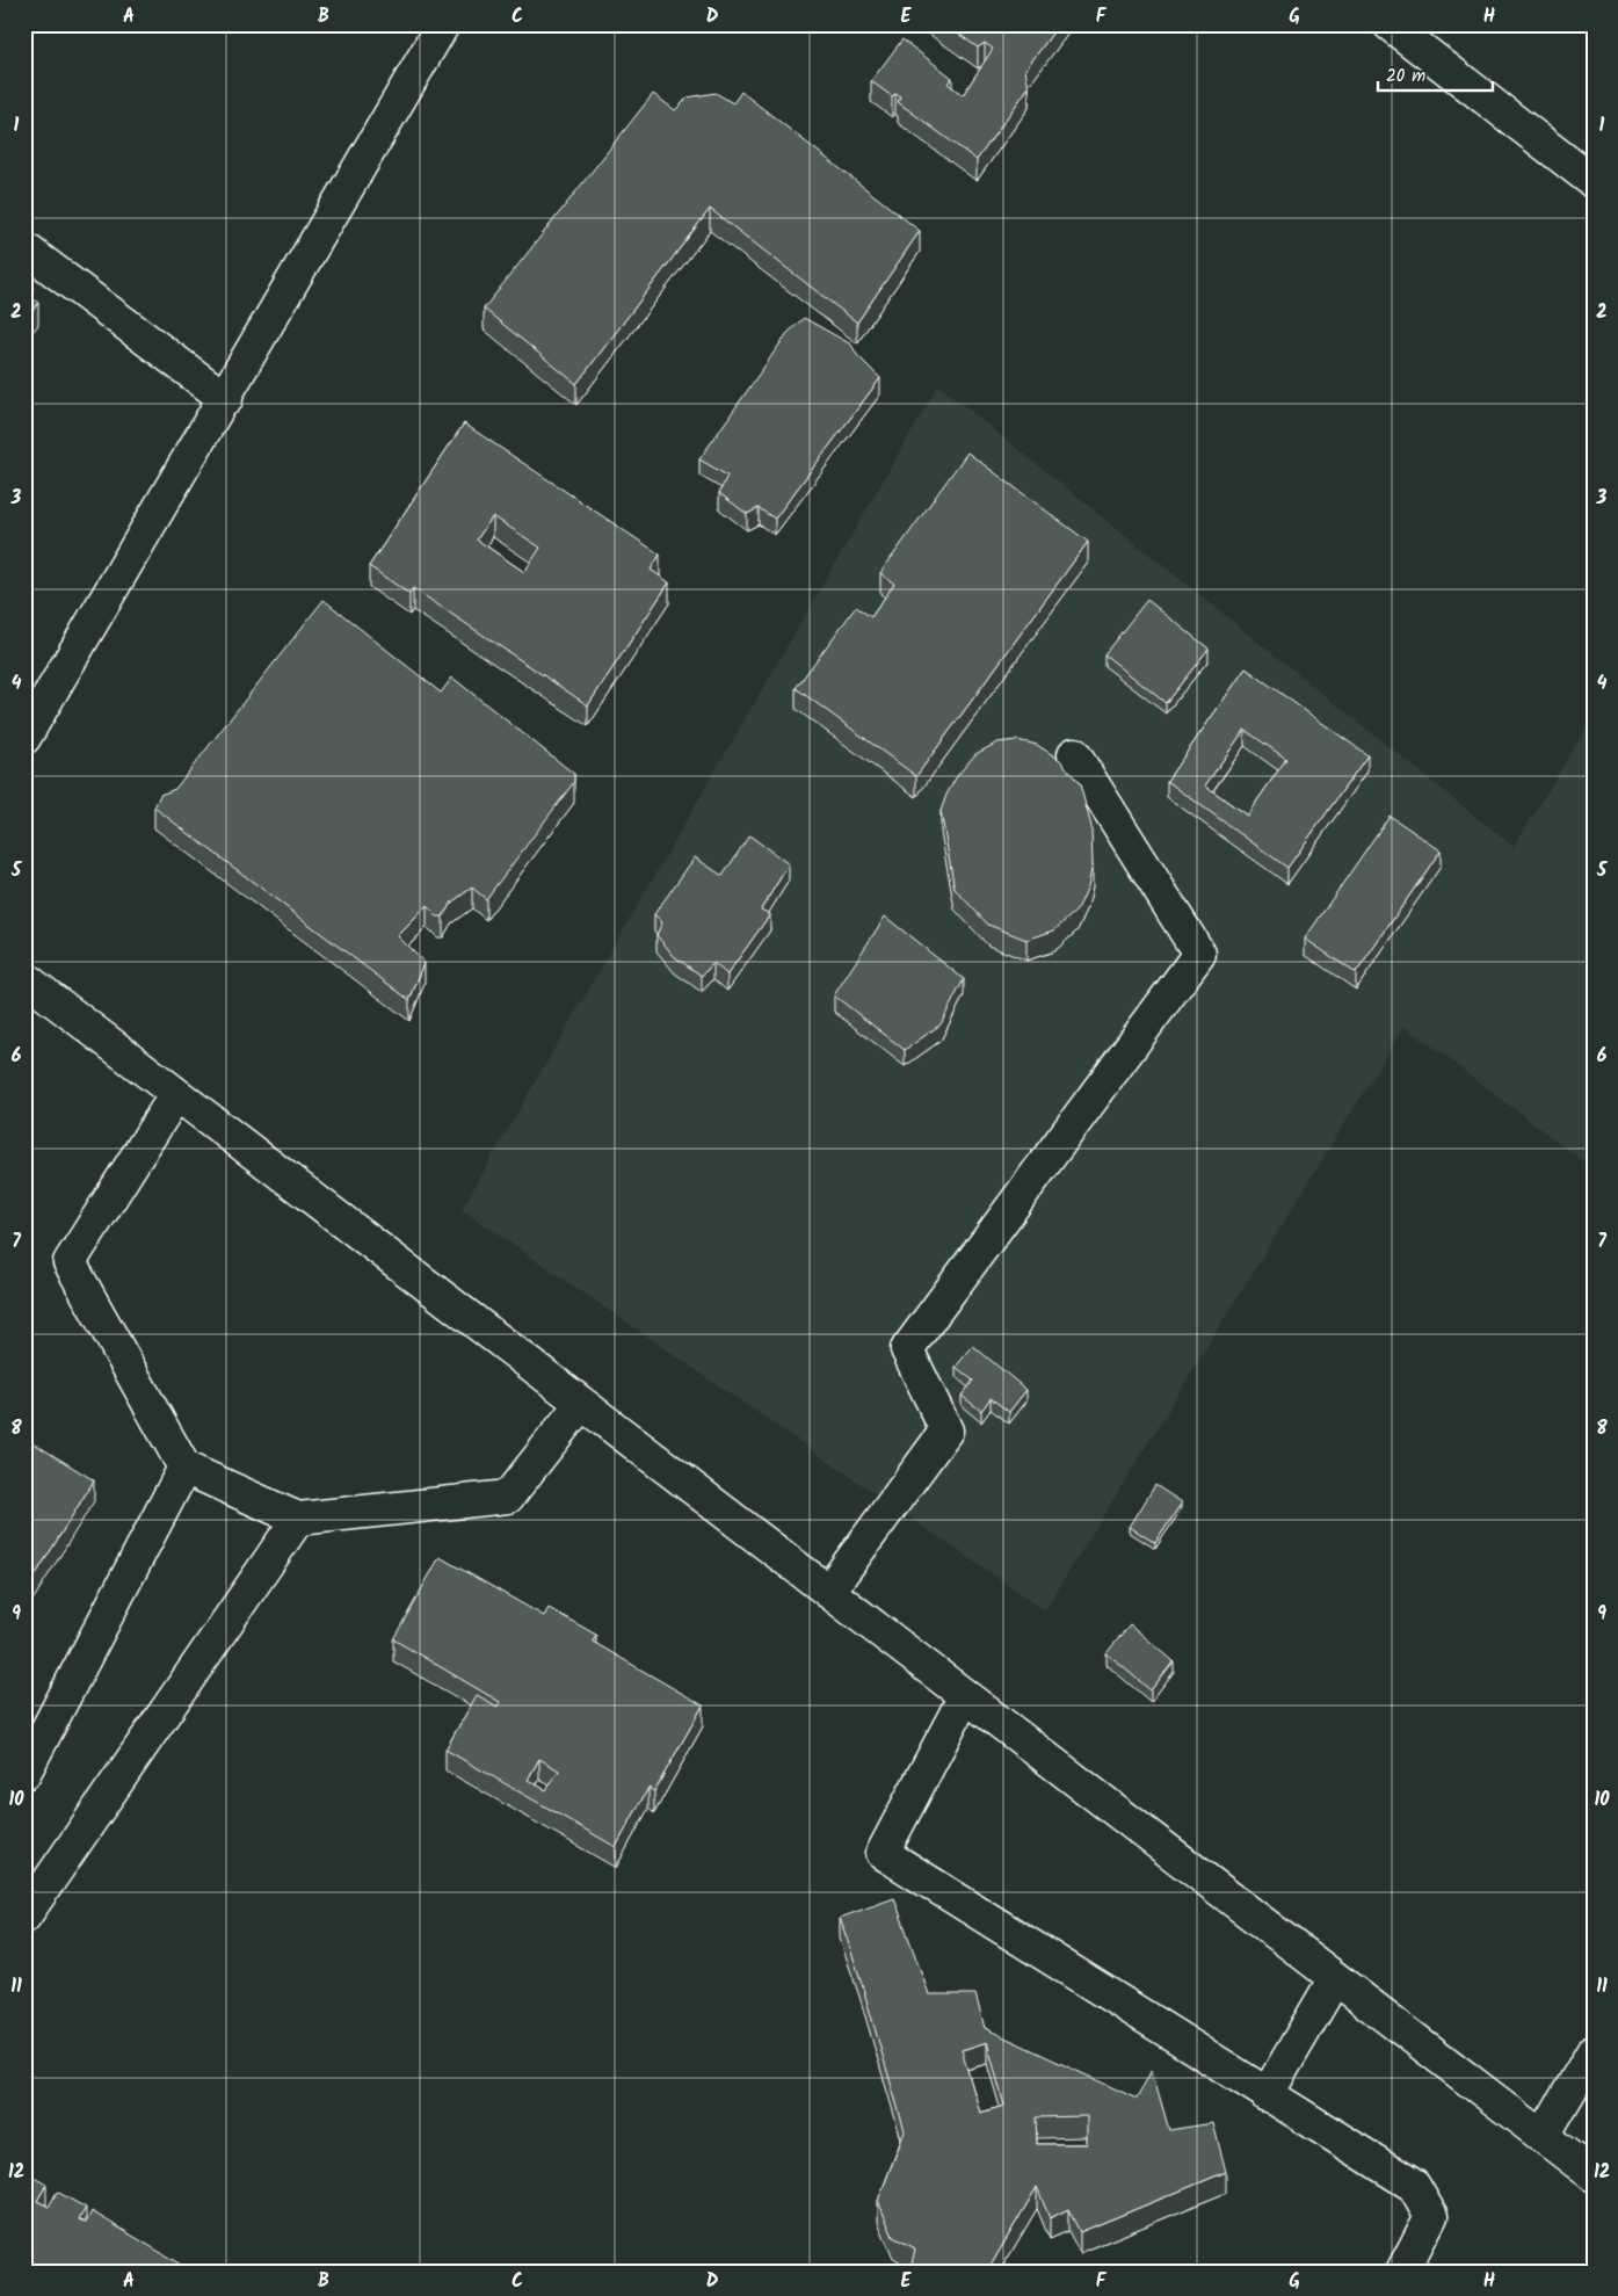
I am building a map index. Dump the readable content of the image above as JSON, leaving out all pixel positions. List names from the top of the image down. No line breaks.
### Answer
{"scale_bar":"20 m","grid":{"columns":["A","B","C","D","E","F","G","H"],"rows":["1","2","3","4","5","6","7","8","9","10","11","12"]}}
